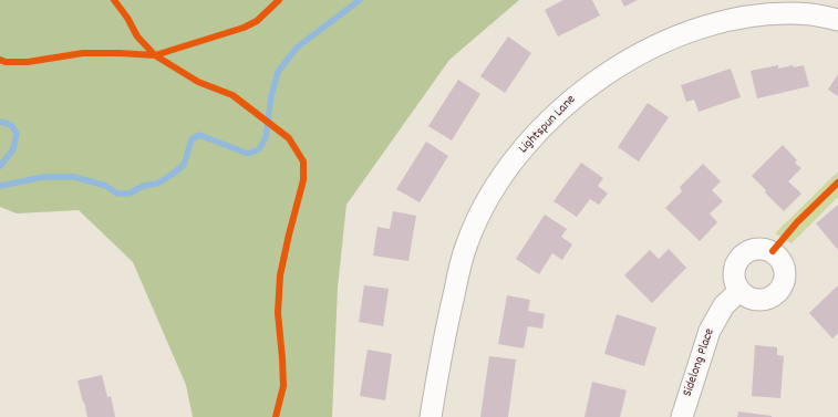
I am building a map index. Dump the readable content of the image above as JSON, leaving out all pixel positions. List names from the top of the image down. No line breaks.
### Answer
{"streets":{"street":["Lightspun Lane","Sidelong Place"]}}
